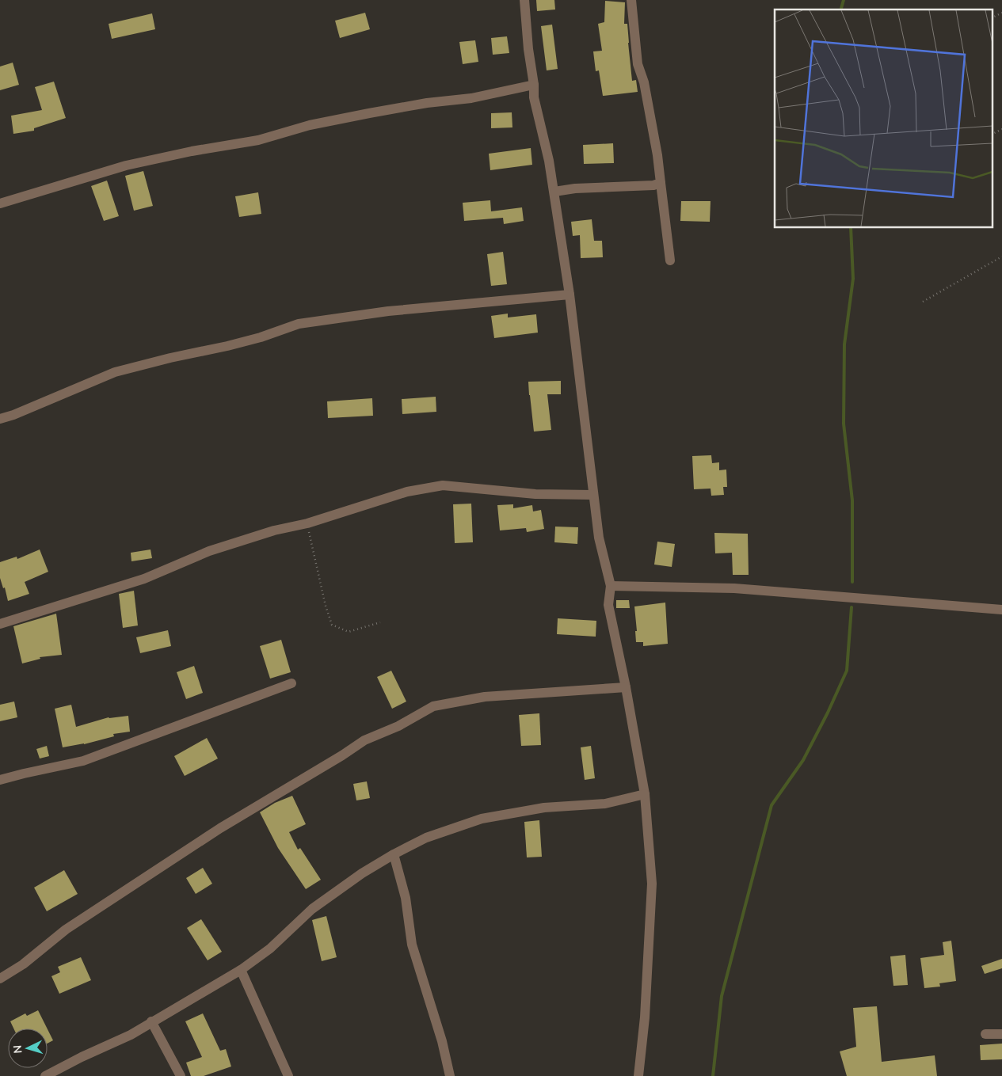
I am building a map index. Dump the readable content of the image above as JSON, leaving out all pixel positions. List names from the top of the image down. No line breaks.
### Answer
{"north":"left"}
